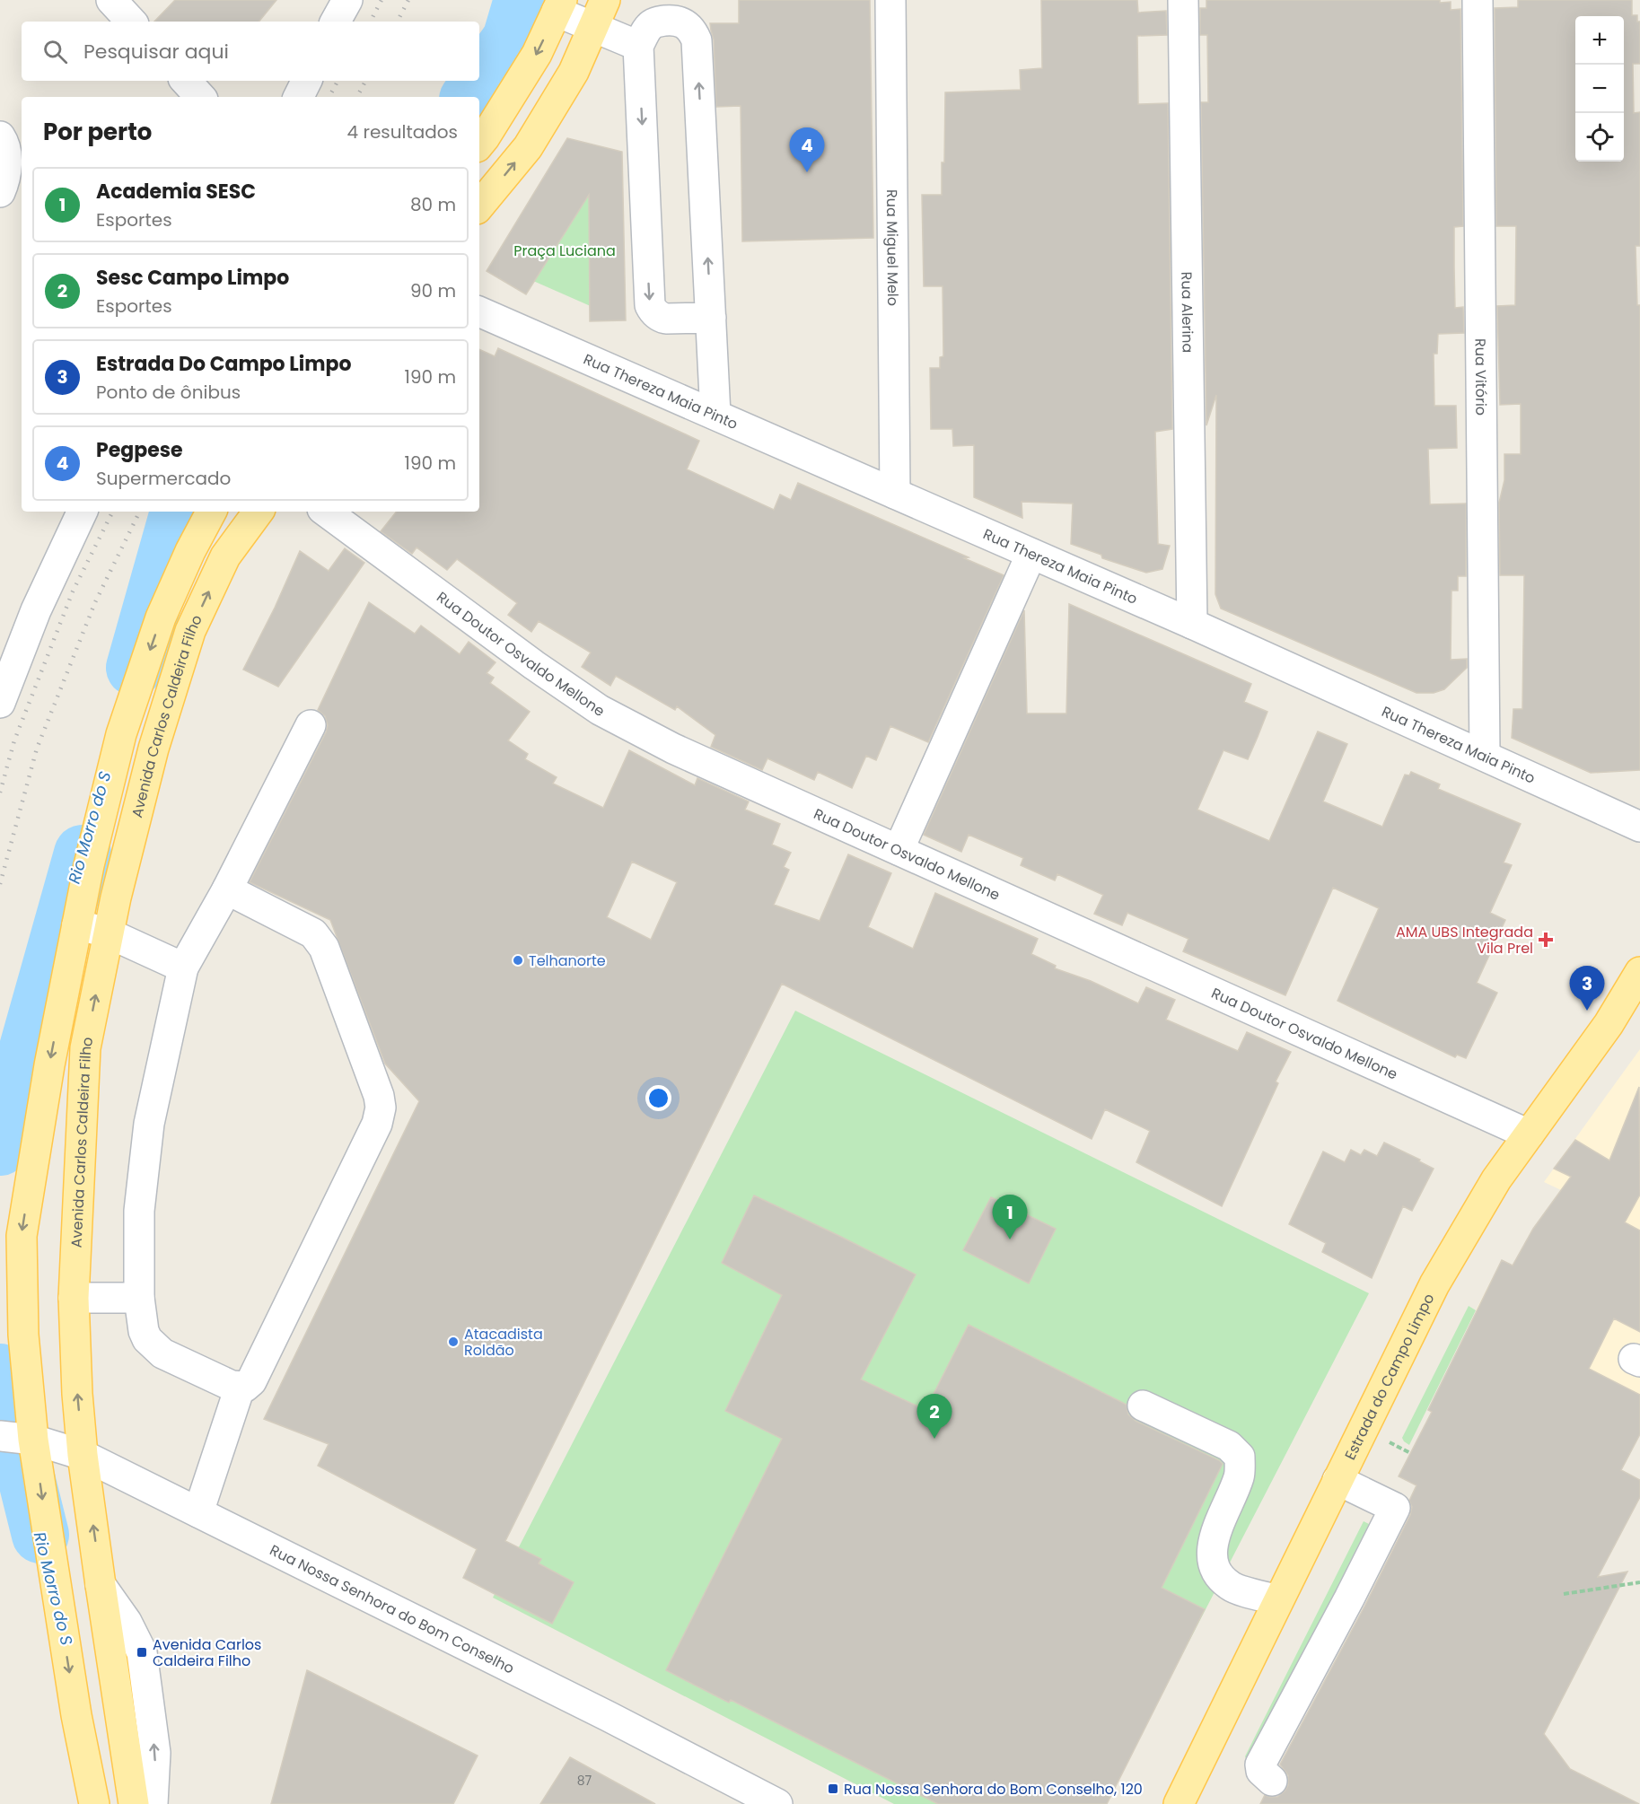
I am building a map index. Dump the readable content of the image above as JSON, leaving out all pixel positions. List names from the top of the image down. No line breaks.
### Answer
{"streets":{"main road":["Avenida Carlos Caldeira Filho","Estrada do Campo Limpo"],"street":["Rua Miguel Melo","Rua Alerina","Rua Vitório","Rua Thereza Maia Pinto","Rua Doutor Osvaldo Mellone","Rua Nossa Senhora do Bom Conselho"]},"crossings":[["Rua Miguel Melo","Rua Thereza Maia Pinto"],["Rua Alerina","Rua Thereza Maia Pinto"],["Rua Vitório","Rua Thereza Maia Pinto"],["Rua Doutor Osvaldo Mellone","Estrada do Campo Limpo"],["Avenida Carlos Caldeira Filho","Rua Nossa Senhora do Bom Conselho"]],"water":["Rio Morro do S"],"parks":["Praça Luciana"],"places":{"health":["AMA UBS Integrada Vila Prel"],"other":["Telhanorte","Atacadista Roldão"],"transit":["Avenida Carlos Caldeira Filho","Rua Nossa Senhora do Bom Conselho, 120"]},"house_numbers":["87"],"page":{"map_buttons":["+","−"],"search":"Pesquisar aqui","heading":["Por perto","4 resultados"],"pins":["4","3","1","2"],"list":[{"mark":"1","name":"Academia SESC","note":"Esportes","value":"80 m"},{"mark":"2","name":"Sesc Campo Limpo","note":"Esportes","value":"90 m"},{"mark":"3","name":"Estrada Do Campo Limpo","note":"Ponto de ônibus","value":"190 m"},{"mark":"4","name":"Pegpese","note":"Supermercado","value":"190 m"}]}}
